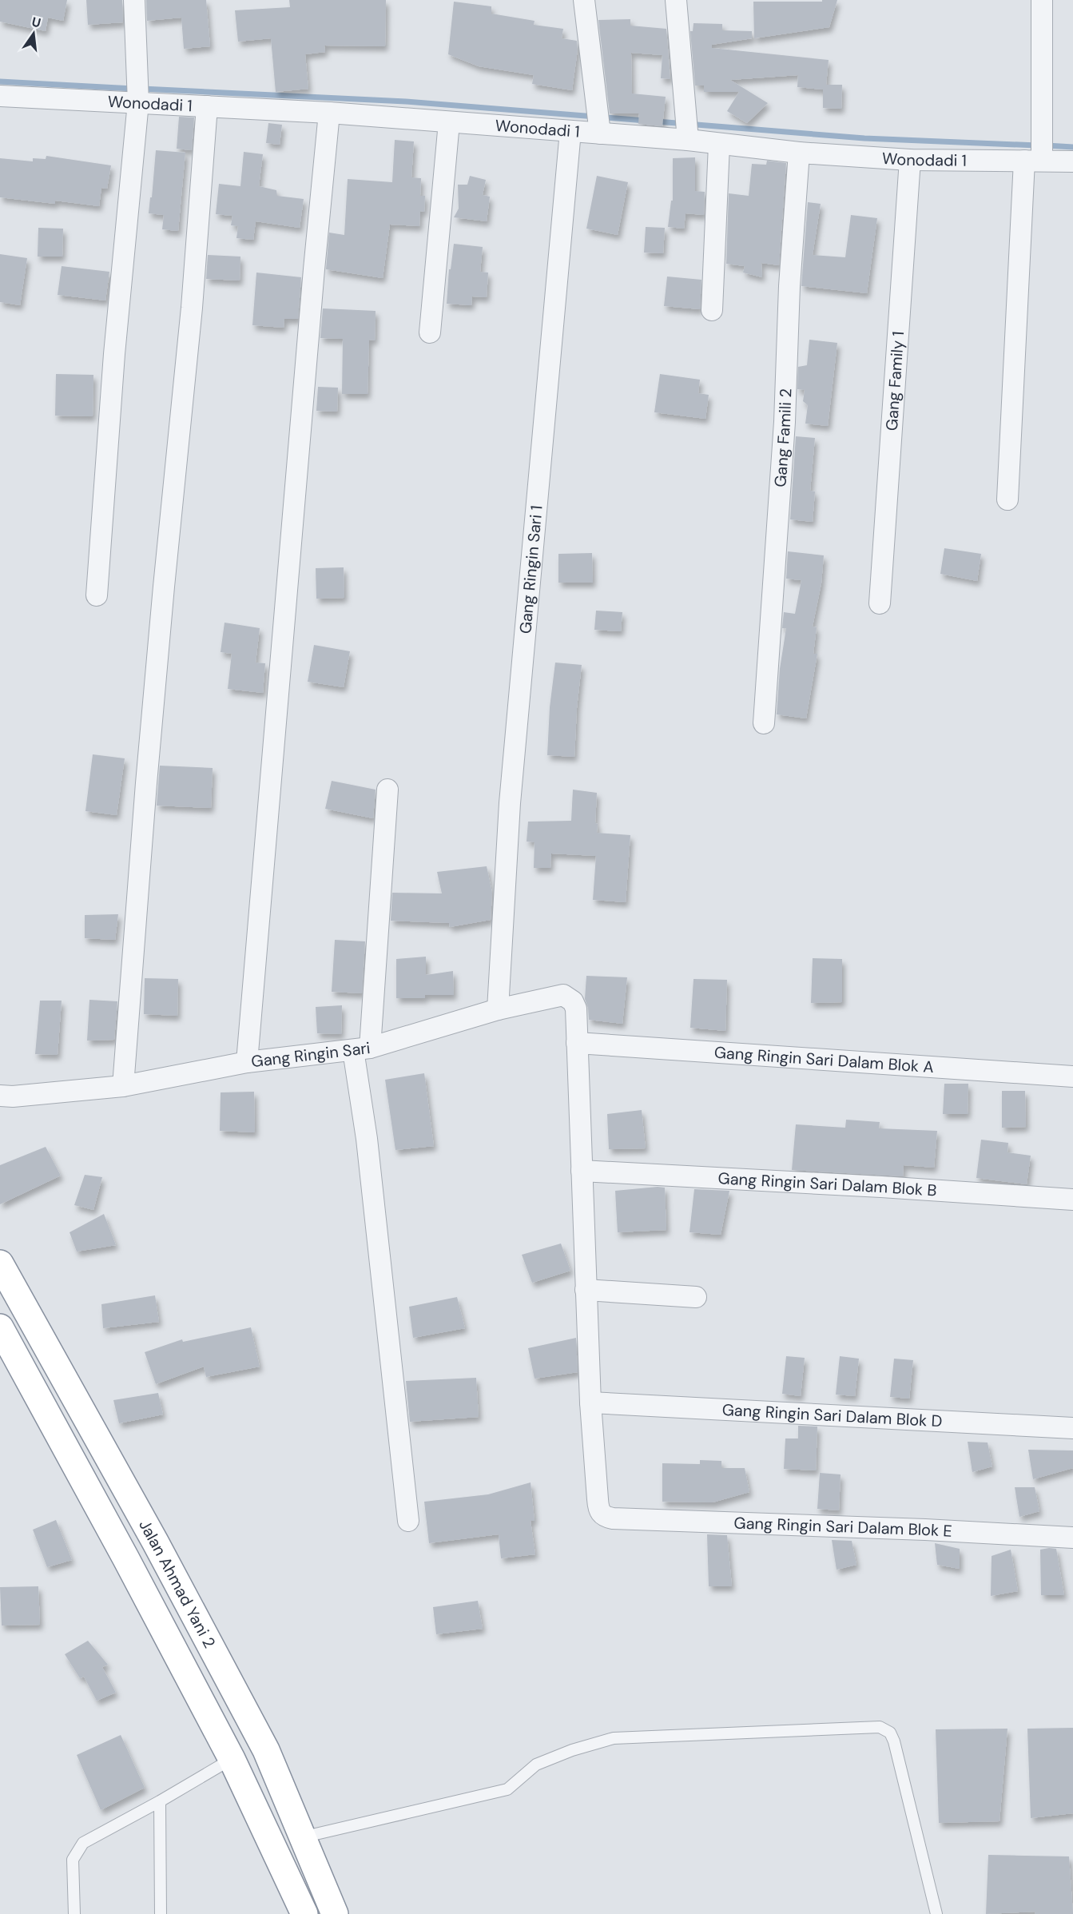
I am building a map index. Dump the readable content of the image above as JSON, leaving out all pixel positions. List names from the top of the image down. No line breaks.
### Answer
{"streets":{"highway":["Jalan Ahmad Yani 2"],"street":["Wonodadi 1","Gang Family 1","Gang Famili 2","Gang Ringin Sari 1","Gang Ringin Sari","Gang Ringin Sari Dalam Blok A","Gang Ringin Sari Dalam Blok B","Gang Ringin Sari Dalam Blok D","Gang Ringin Sari Dalam Blok E"]},"crossings":[["Wonodadi 1","Gang Family 1"],["Wonodadi 1","Gang Famili 2"],["Wonodadi 1","Gang Ringin Sari 1"],["Gang Ringin Sari 1","Gang Ringin Sari"],["Gang Ringin Sari","Gang Ringin Sari Dalam Blok A"],["Gang Ringin Sari Dalam Blok D","Gang Ringin Sari Dalam Blok E"]],"north":"top"}
